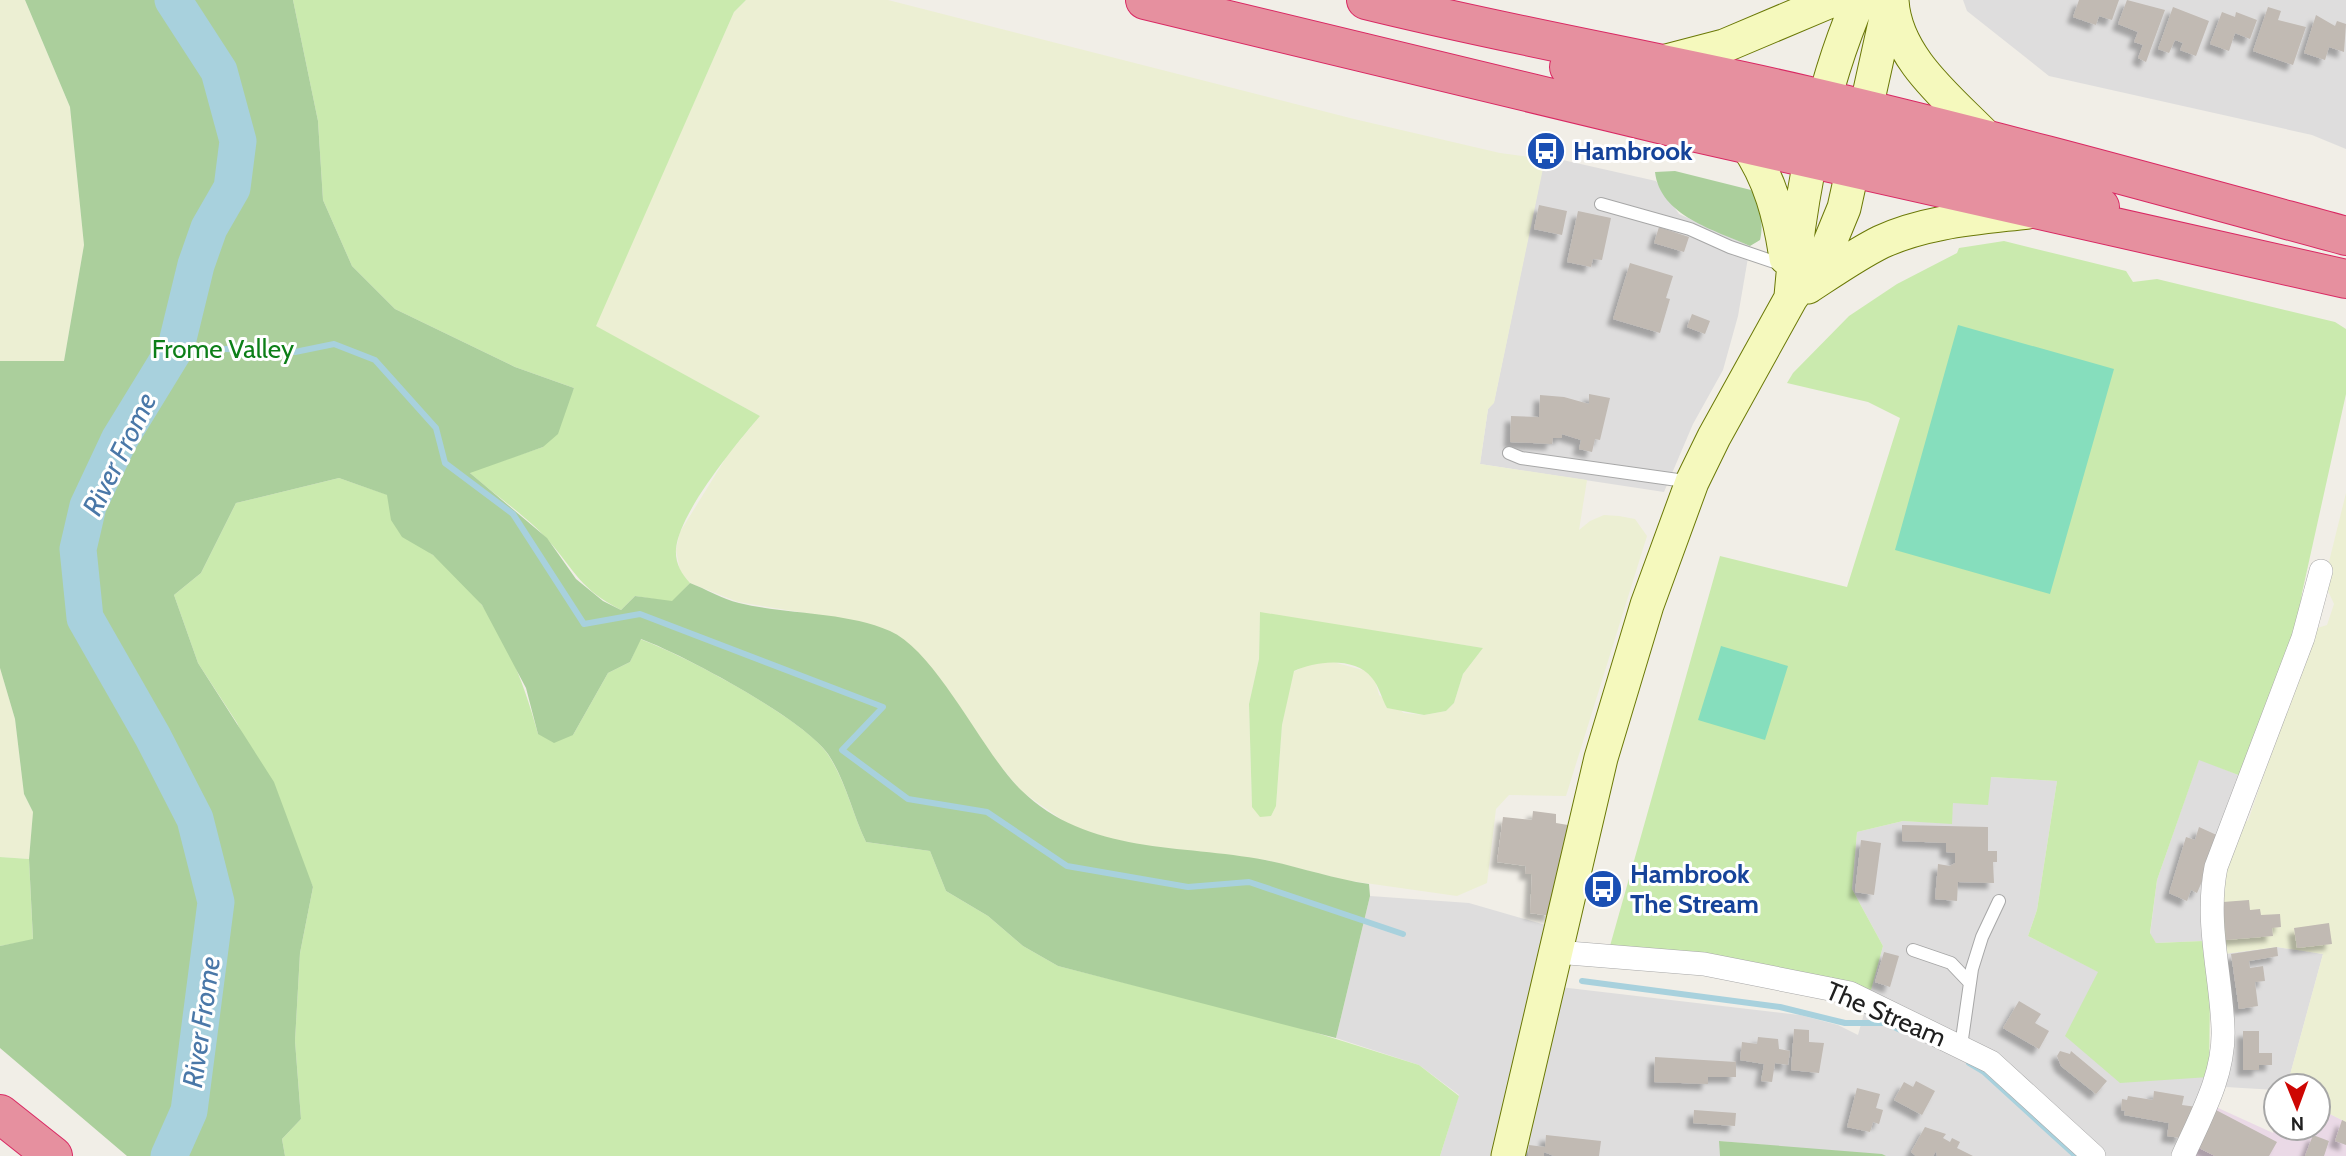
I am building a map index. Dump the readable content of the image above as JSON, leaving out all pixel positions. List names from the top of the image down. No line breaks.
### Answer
{"streets":{"street":["The Stream"]},"water":["River Frome"],"parks":["Frome Valley"],"places":{"bus stop":["Hambrook","Hambrook The Stream"]},"north":"bottom"}
